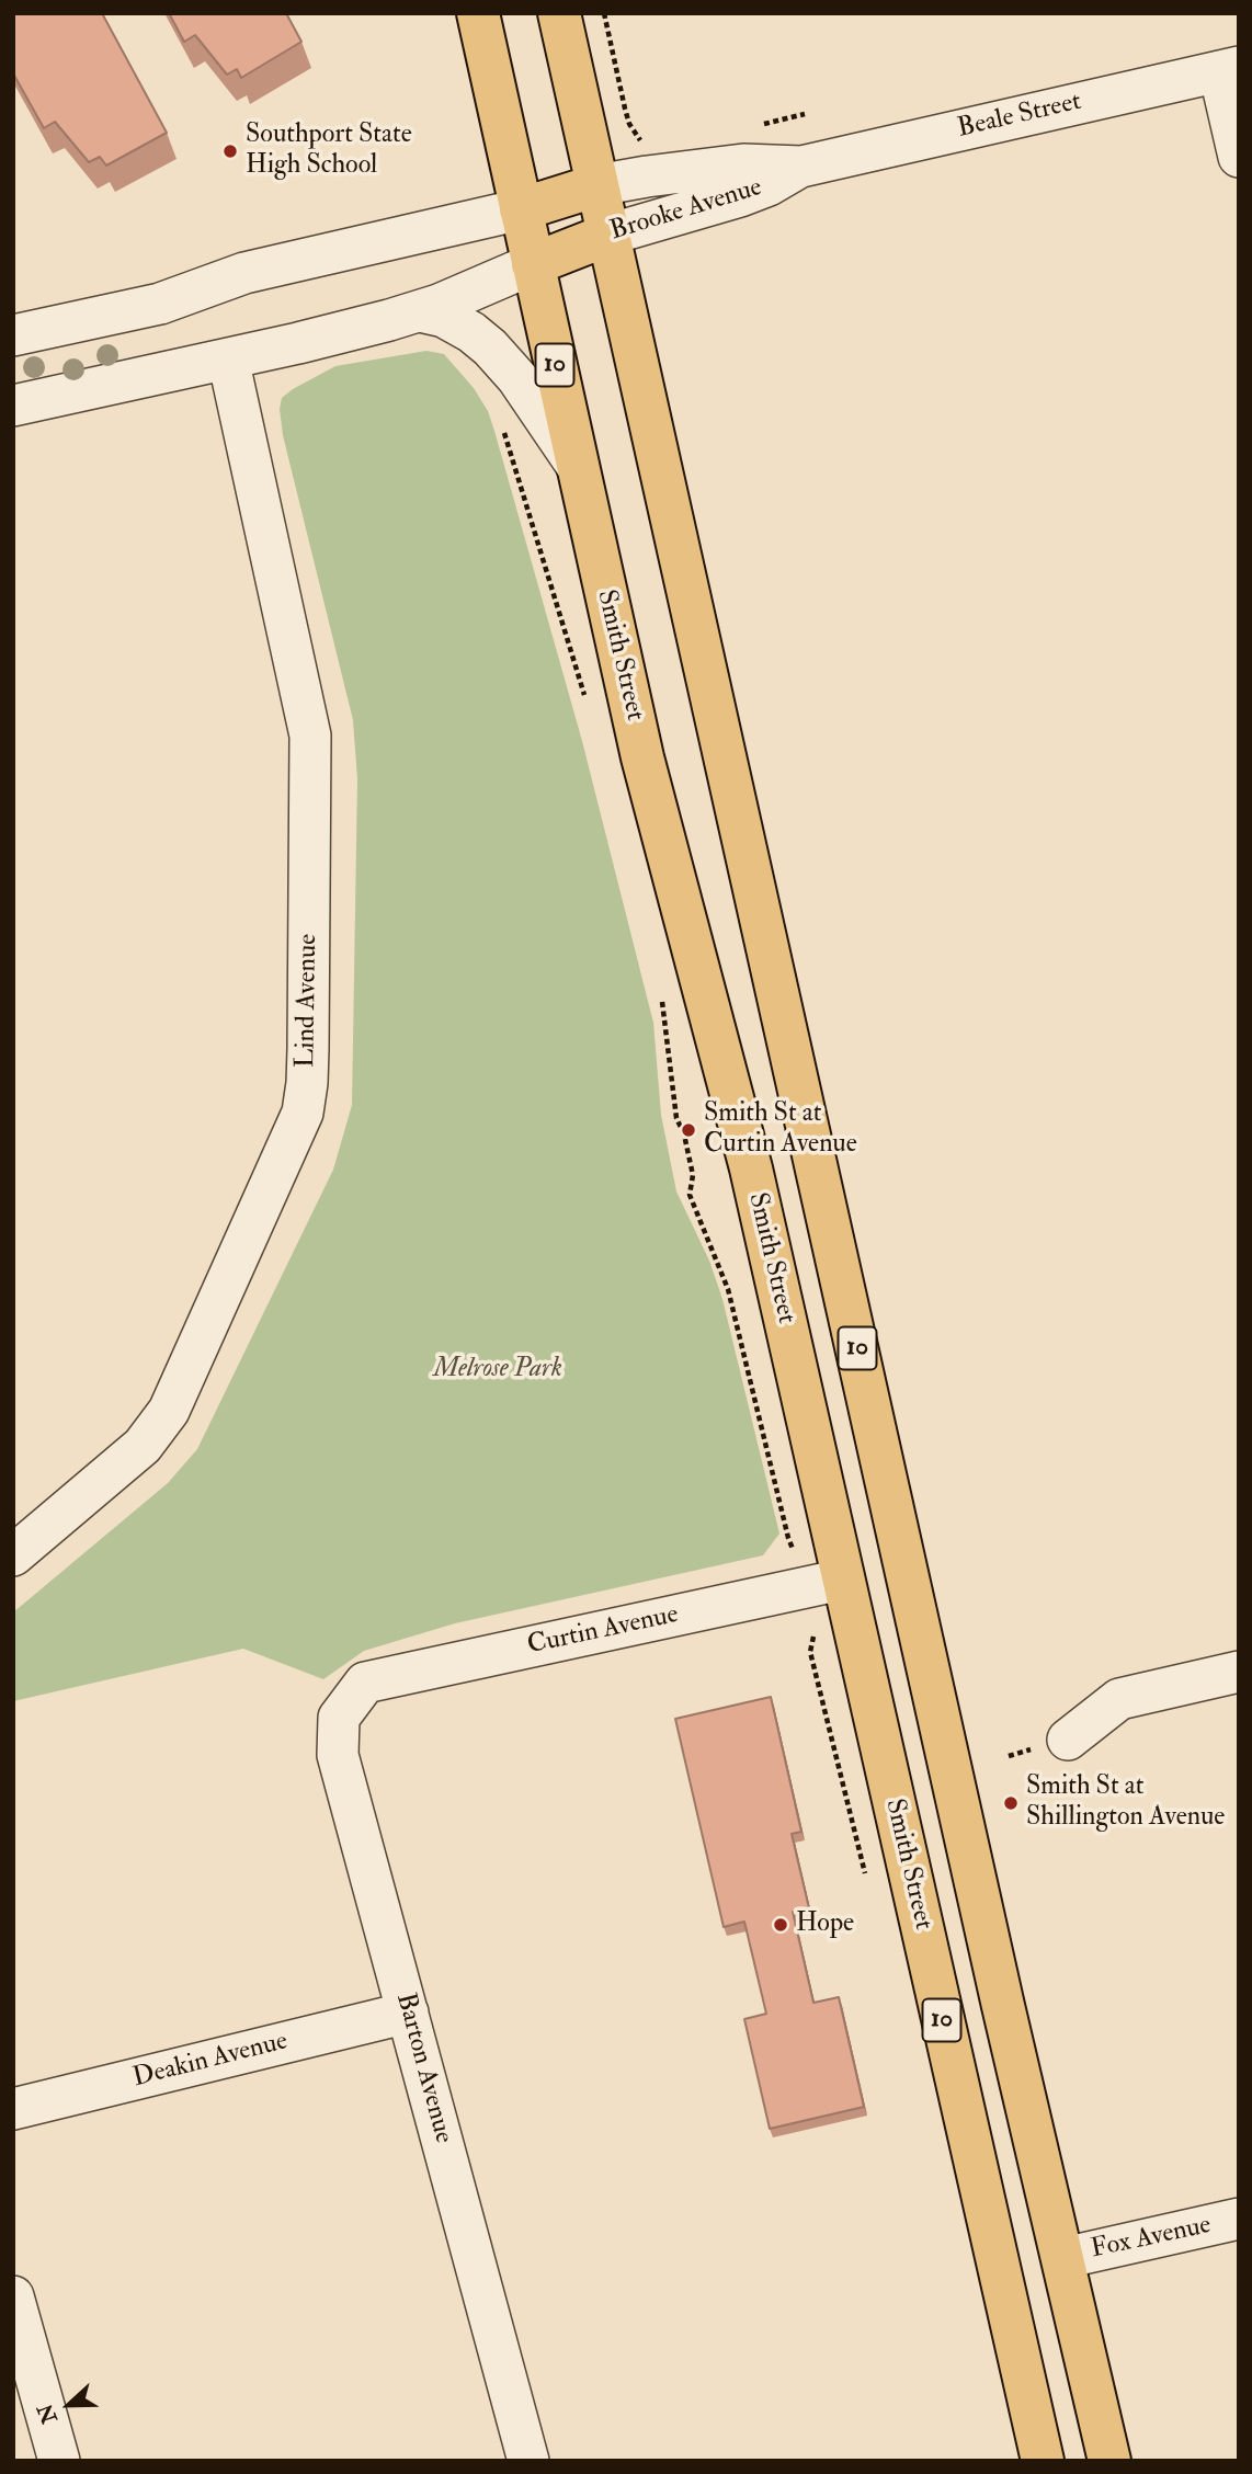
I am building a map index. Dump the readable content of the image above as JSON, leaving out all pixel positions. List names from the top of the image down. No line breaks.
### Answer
{"streets":{"highway":["Brooke Avenue","10","Smith Street"],"street":["Beale Street","Lind Avenue","Curtin Avenue","Deakin Avenue","Barton Avenue","Fox Avenue"]},"crossings":[["Beale Street","Brooke Avenue"],["Brooke Avenue","10"],["Brooke Avenue","Smith Street"],["Brooke Avenue","Lind Avenue"],["10","Fox Avenue"],["Smith Street","Curtin Avenue"],["Curtin Avenue","Barton Avenue"],["Deakin Avenue","Barton Avenue"]],"parks":["Melrose Park"],"places":["Southport State High School","Smith St at Curtin Avenue","Smith St at Shillington Avenue","Hope"],"north":"left"}
